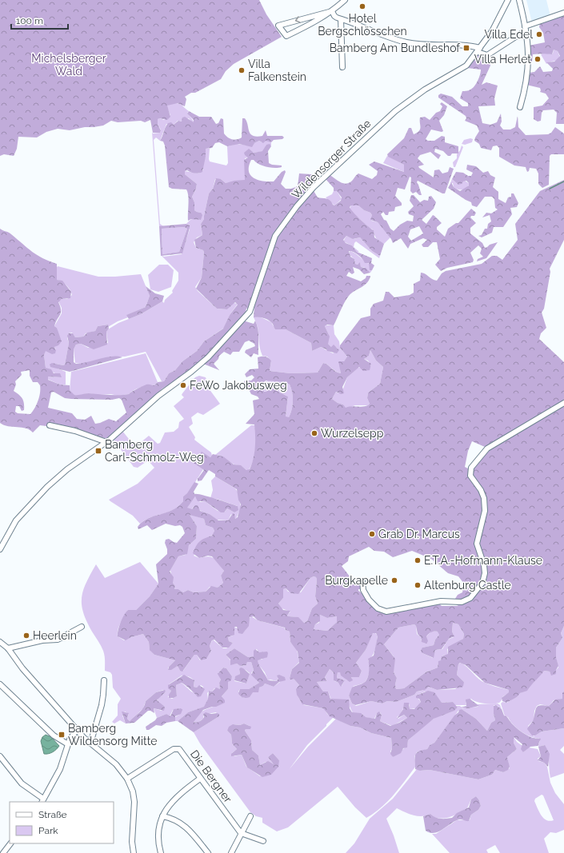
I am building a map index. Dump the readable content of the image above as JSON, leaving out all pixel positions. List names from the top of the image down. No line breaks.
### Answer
{"streets":{"street":["Wildensorger Straße","Die Bergner"]},"parks":["Michelsberger Wald"],"places":{"other":["Hotel Bergschlösschen","Villa Edel","Villa Herlet","Villa Falkenstein","FeWo Jakobusweg","Wurzelsepp","Grab Dr. Marcus","E.T.A.-Hofmann-Klause","Burgkapelle","Altenburg Castle","Heerlein"],"transit":["Bamberg Am Bundleshof","Bamberg Carl-Schmolz-Weg","Bamberg Wildensorg Mitte"]},"legend":["Straße","Park"],"scale_bar":"100 m"}
